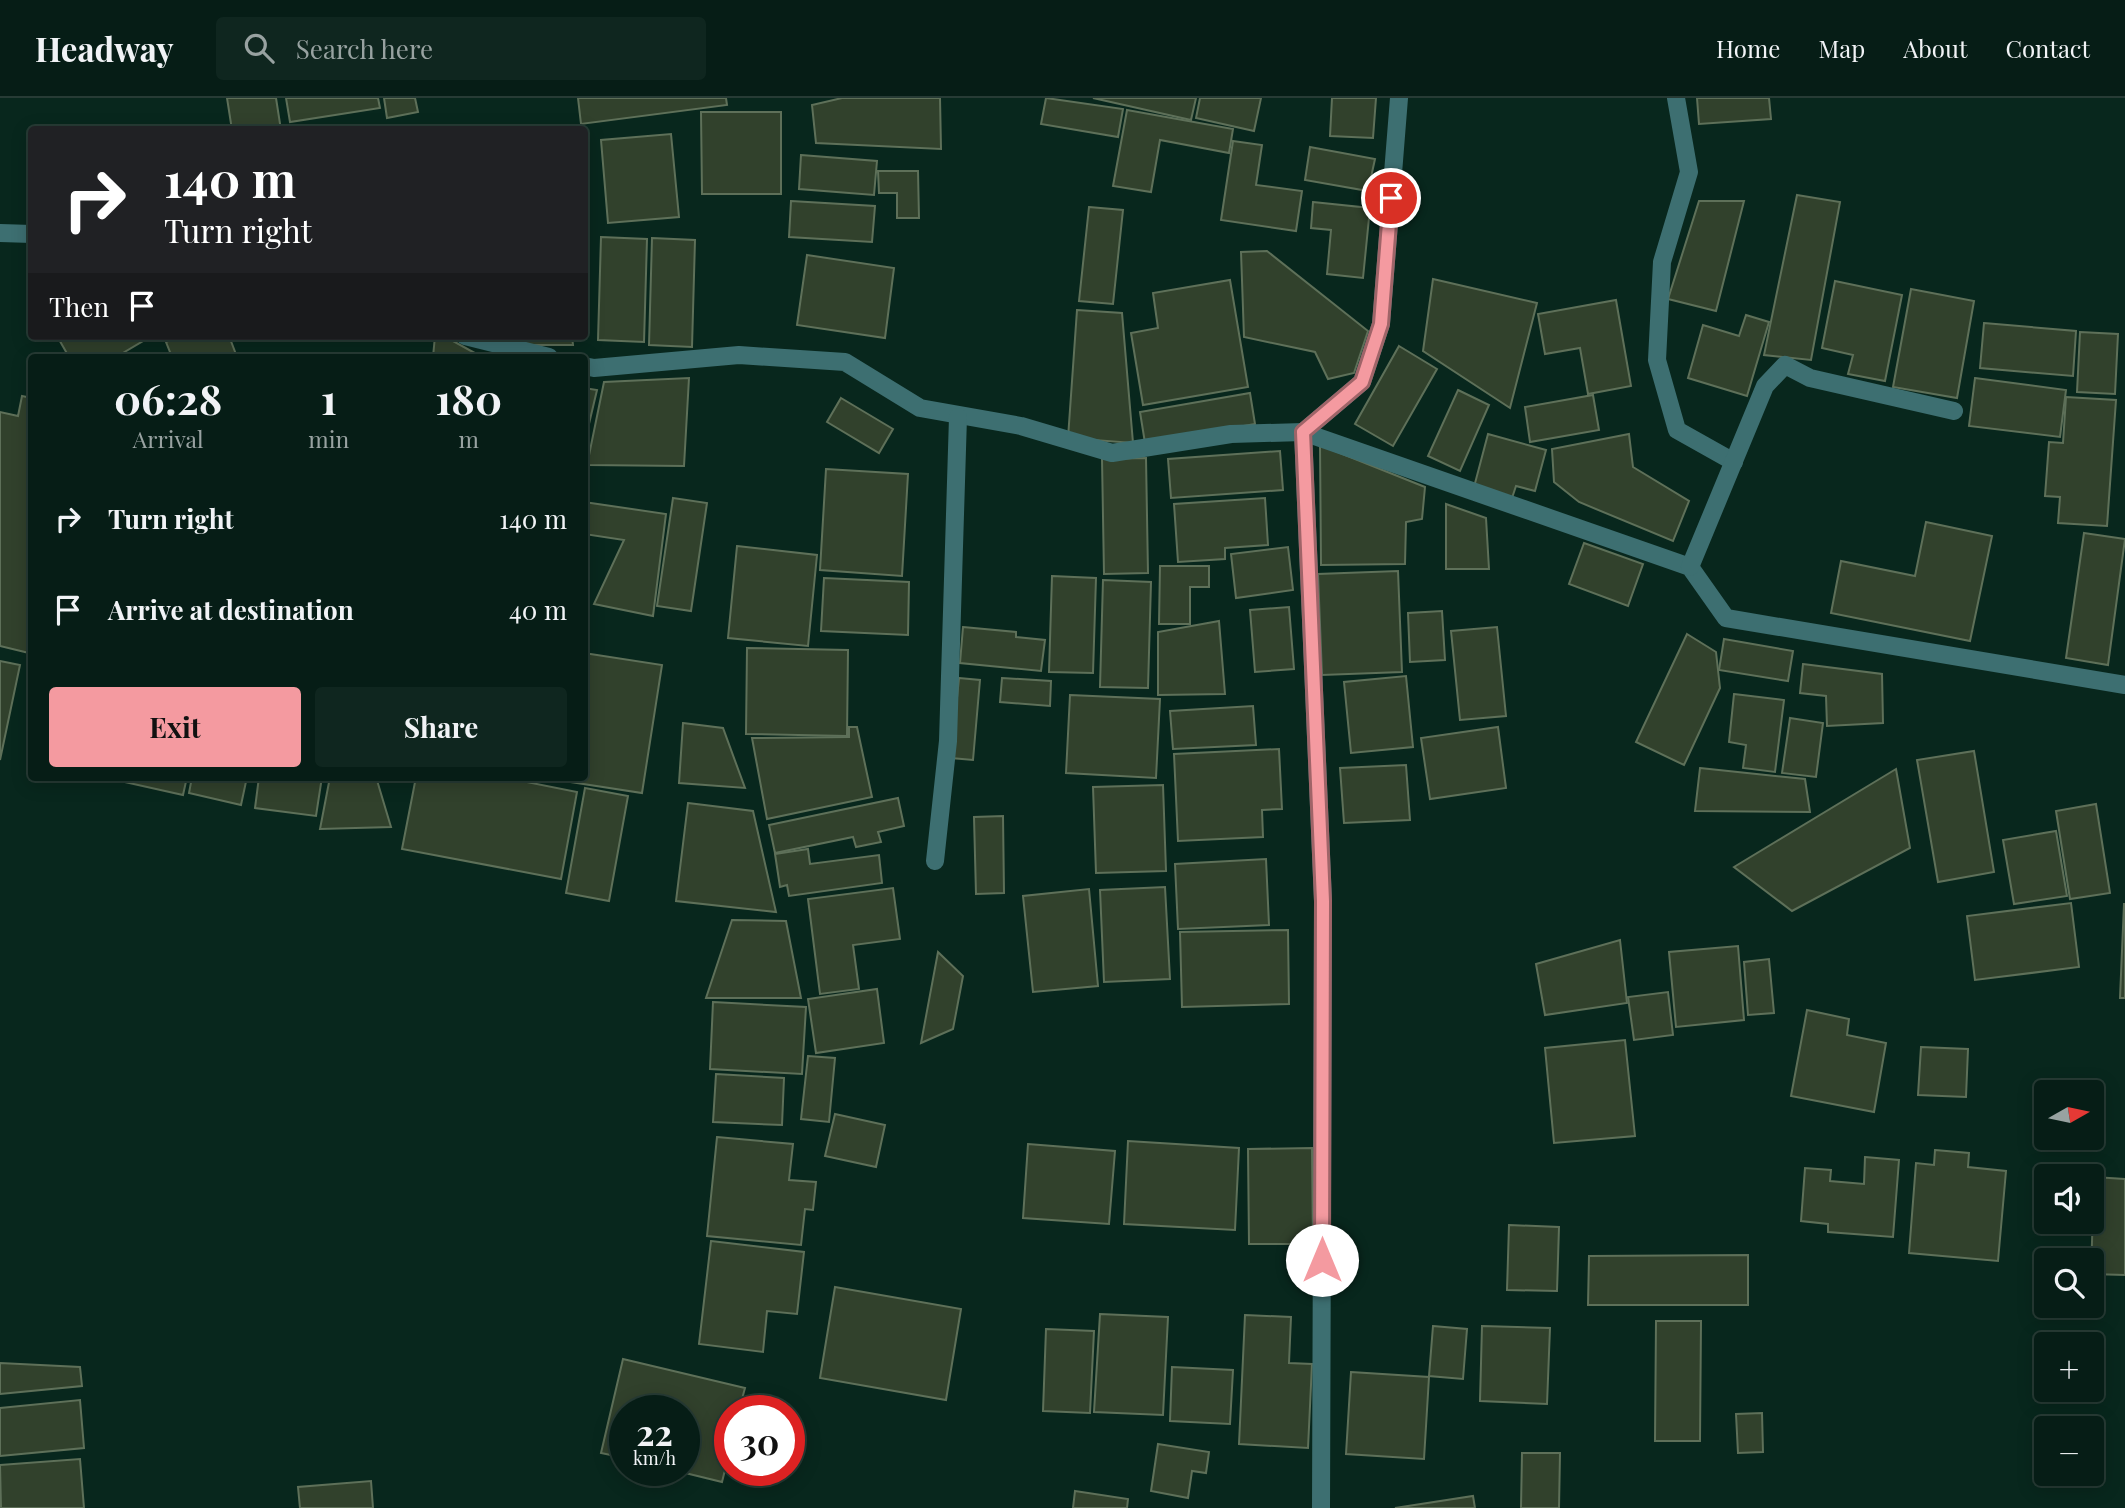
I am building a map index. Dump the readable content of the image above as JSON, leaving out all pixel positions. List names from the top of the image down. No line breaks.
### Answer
{"north":"right","page":{"header":"Headway","search":"Search here","nav":["Home","Map","About","Contact"],"turn":["140 m","Turn right"],"then":"Then","eta":["06:28","Arrival","1","min","180","m"],"list":[{"name":"Turn right","value":"140 m"},{"name":"Arrive at destination","value":"40 m"}],"buttons":["Exit","Share"],"map_buttons":["+","−"],"speed":"22 km/h","limit":"30"}}
